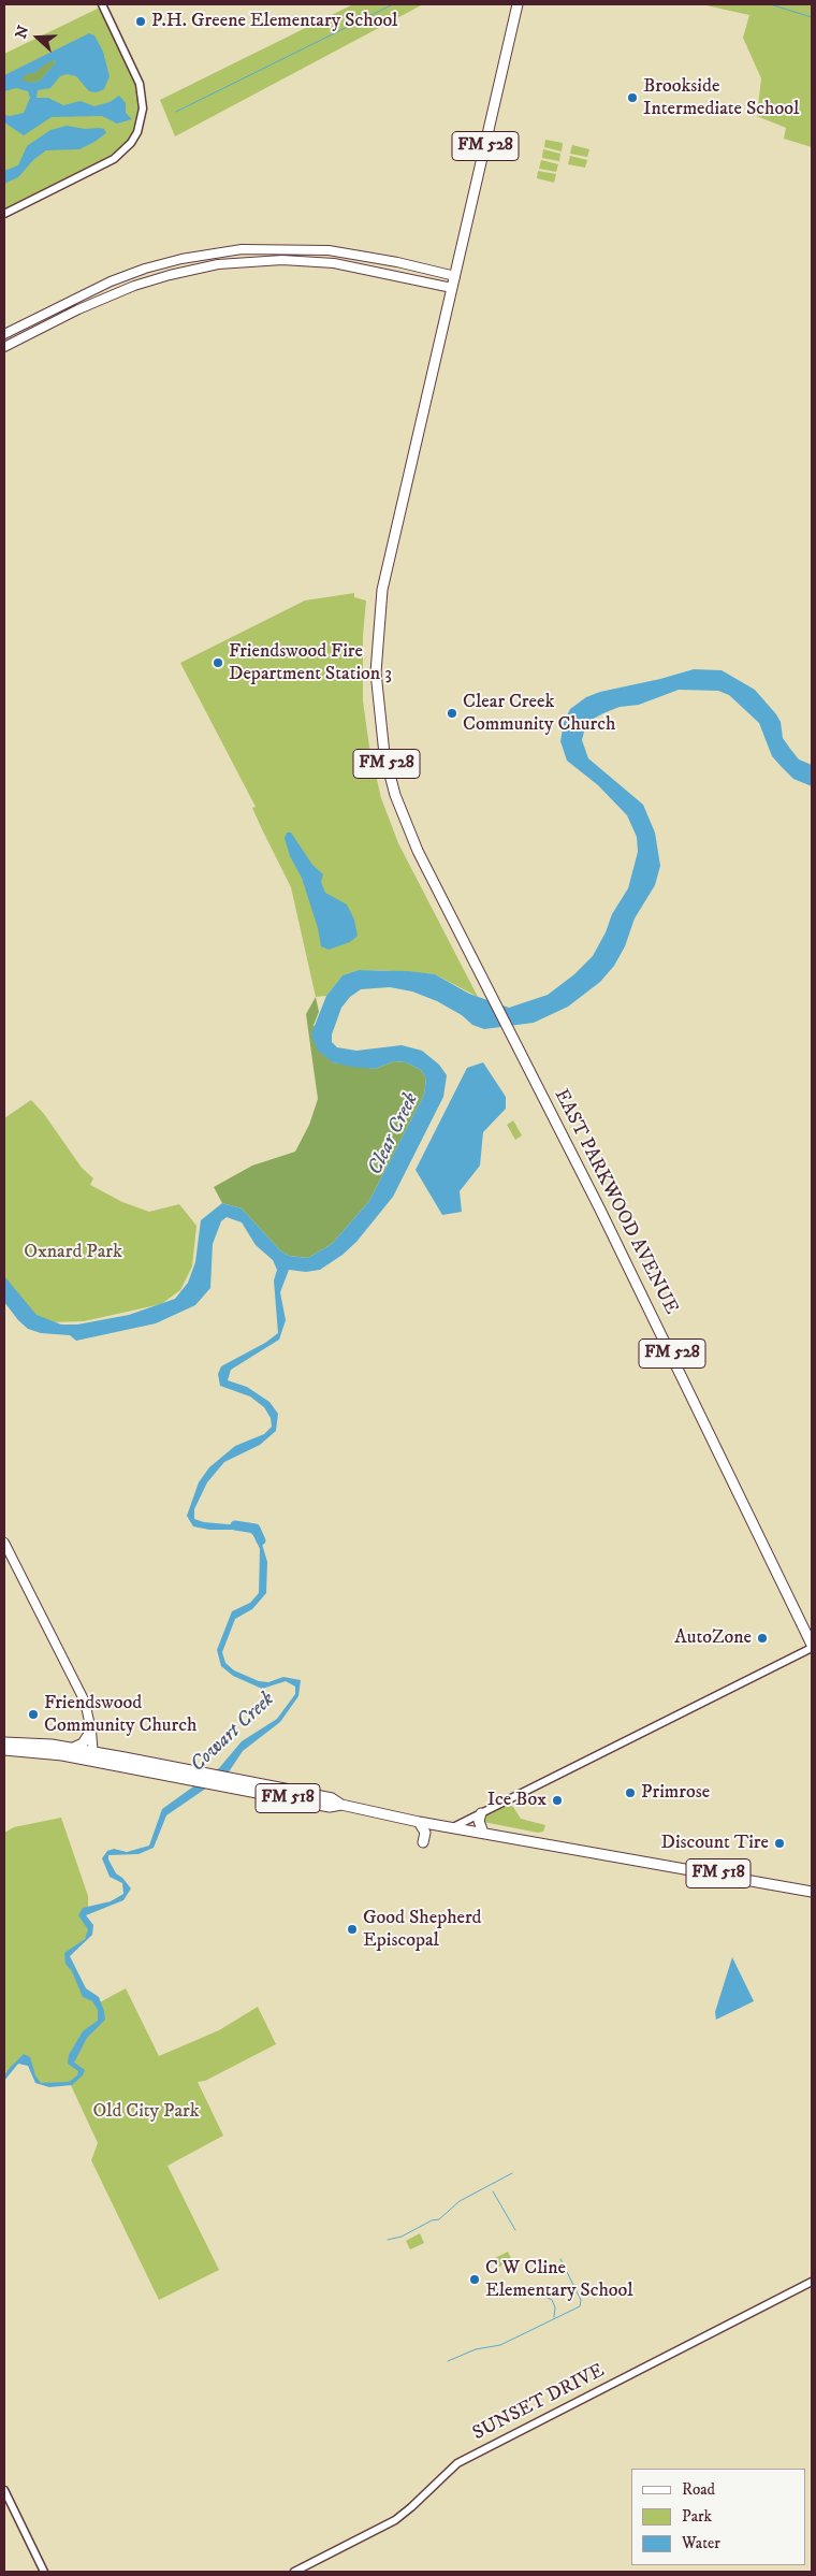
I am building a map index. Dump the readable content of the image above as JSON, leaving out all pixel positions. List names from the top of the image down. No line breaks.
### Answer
{"streets":{"main road":["FM 528","EAST PARKWOOD AVENUE","FM 518"],"street":["SUNSET DRIVE"]},"crossings":[["FM 528","EAST PARKWOOD AVENUE"]],"water":["Clear Creek","Cowart Creek"],"parks":["Oxnard Park","Old City Park"],"places":["P.H. Greene Elementary School","Brookside Intermediate School","Friendswood Fire Department Station 3","Clear Creek Community Church","AutoZone","Friendswood Community Church","Primrose","Ice Box","Discount Tire","Good Shepherd Episcopal","C W Cline Elementary School"],"legend":["Road","Park","Water"],"north":"left"}
